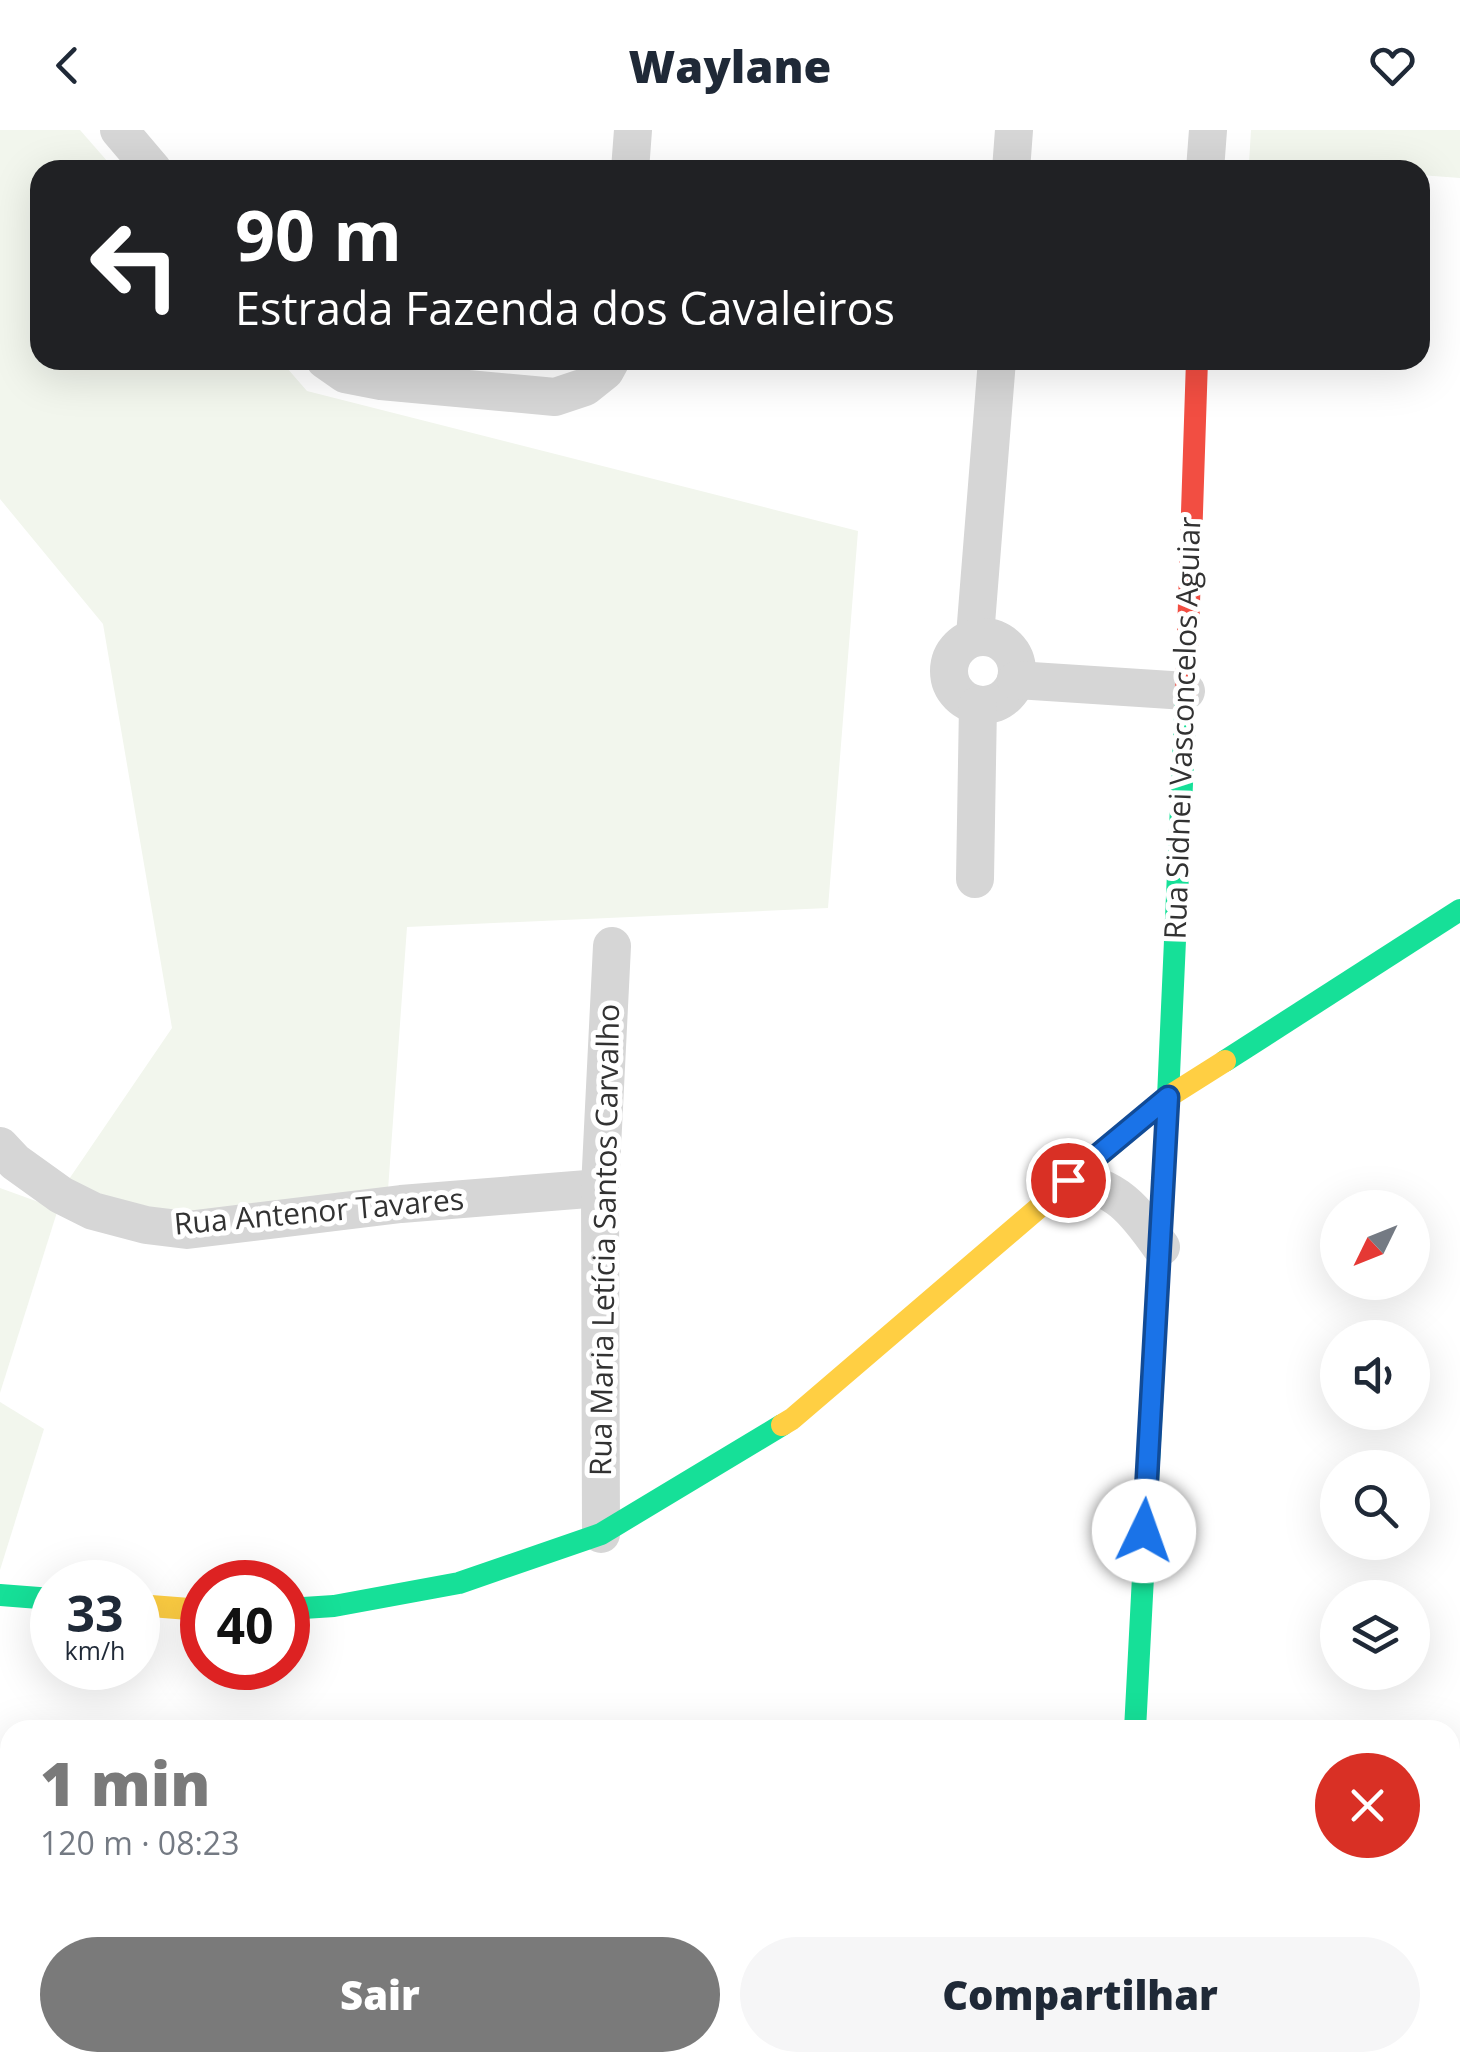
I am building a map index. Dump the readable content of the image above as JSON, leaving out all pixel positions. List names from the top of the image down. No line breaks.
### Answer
{"streets":{"main road":["Rua Sidnei Vasconcelos Aguiar"],"street":["Rua Antenor Tavares","Rua Maria Letícia Santos Carvalho"]},"crossings":[["Rua Antenor Tavares","Rua Maria Letícia Santos Carvalho"]],"north":"bottom left","page":{"header":"Waylane","turn":["90 m","Estrada Fazenda dos Cavaleiros"],"speed":"33 km/h","limit":"40","heading":["1 min","120 m · 08:23"],"buttons":["Sair","Compartilhar"]}}
